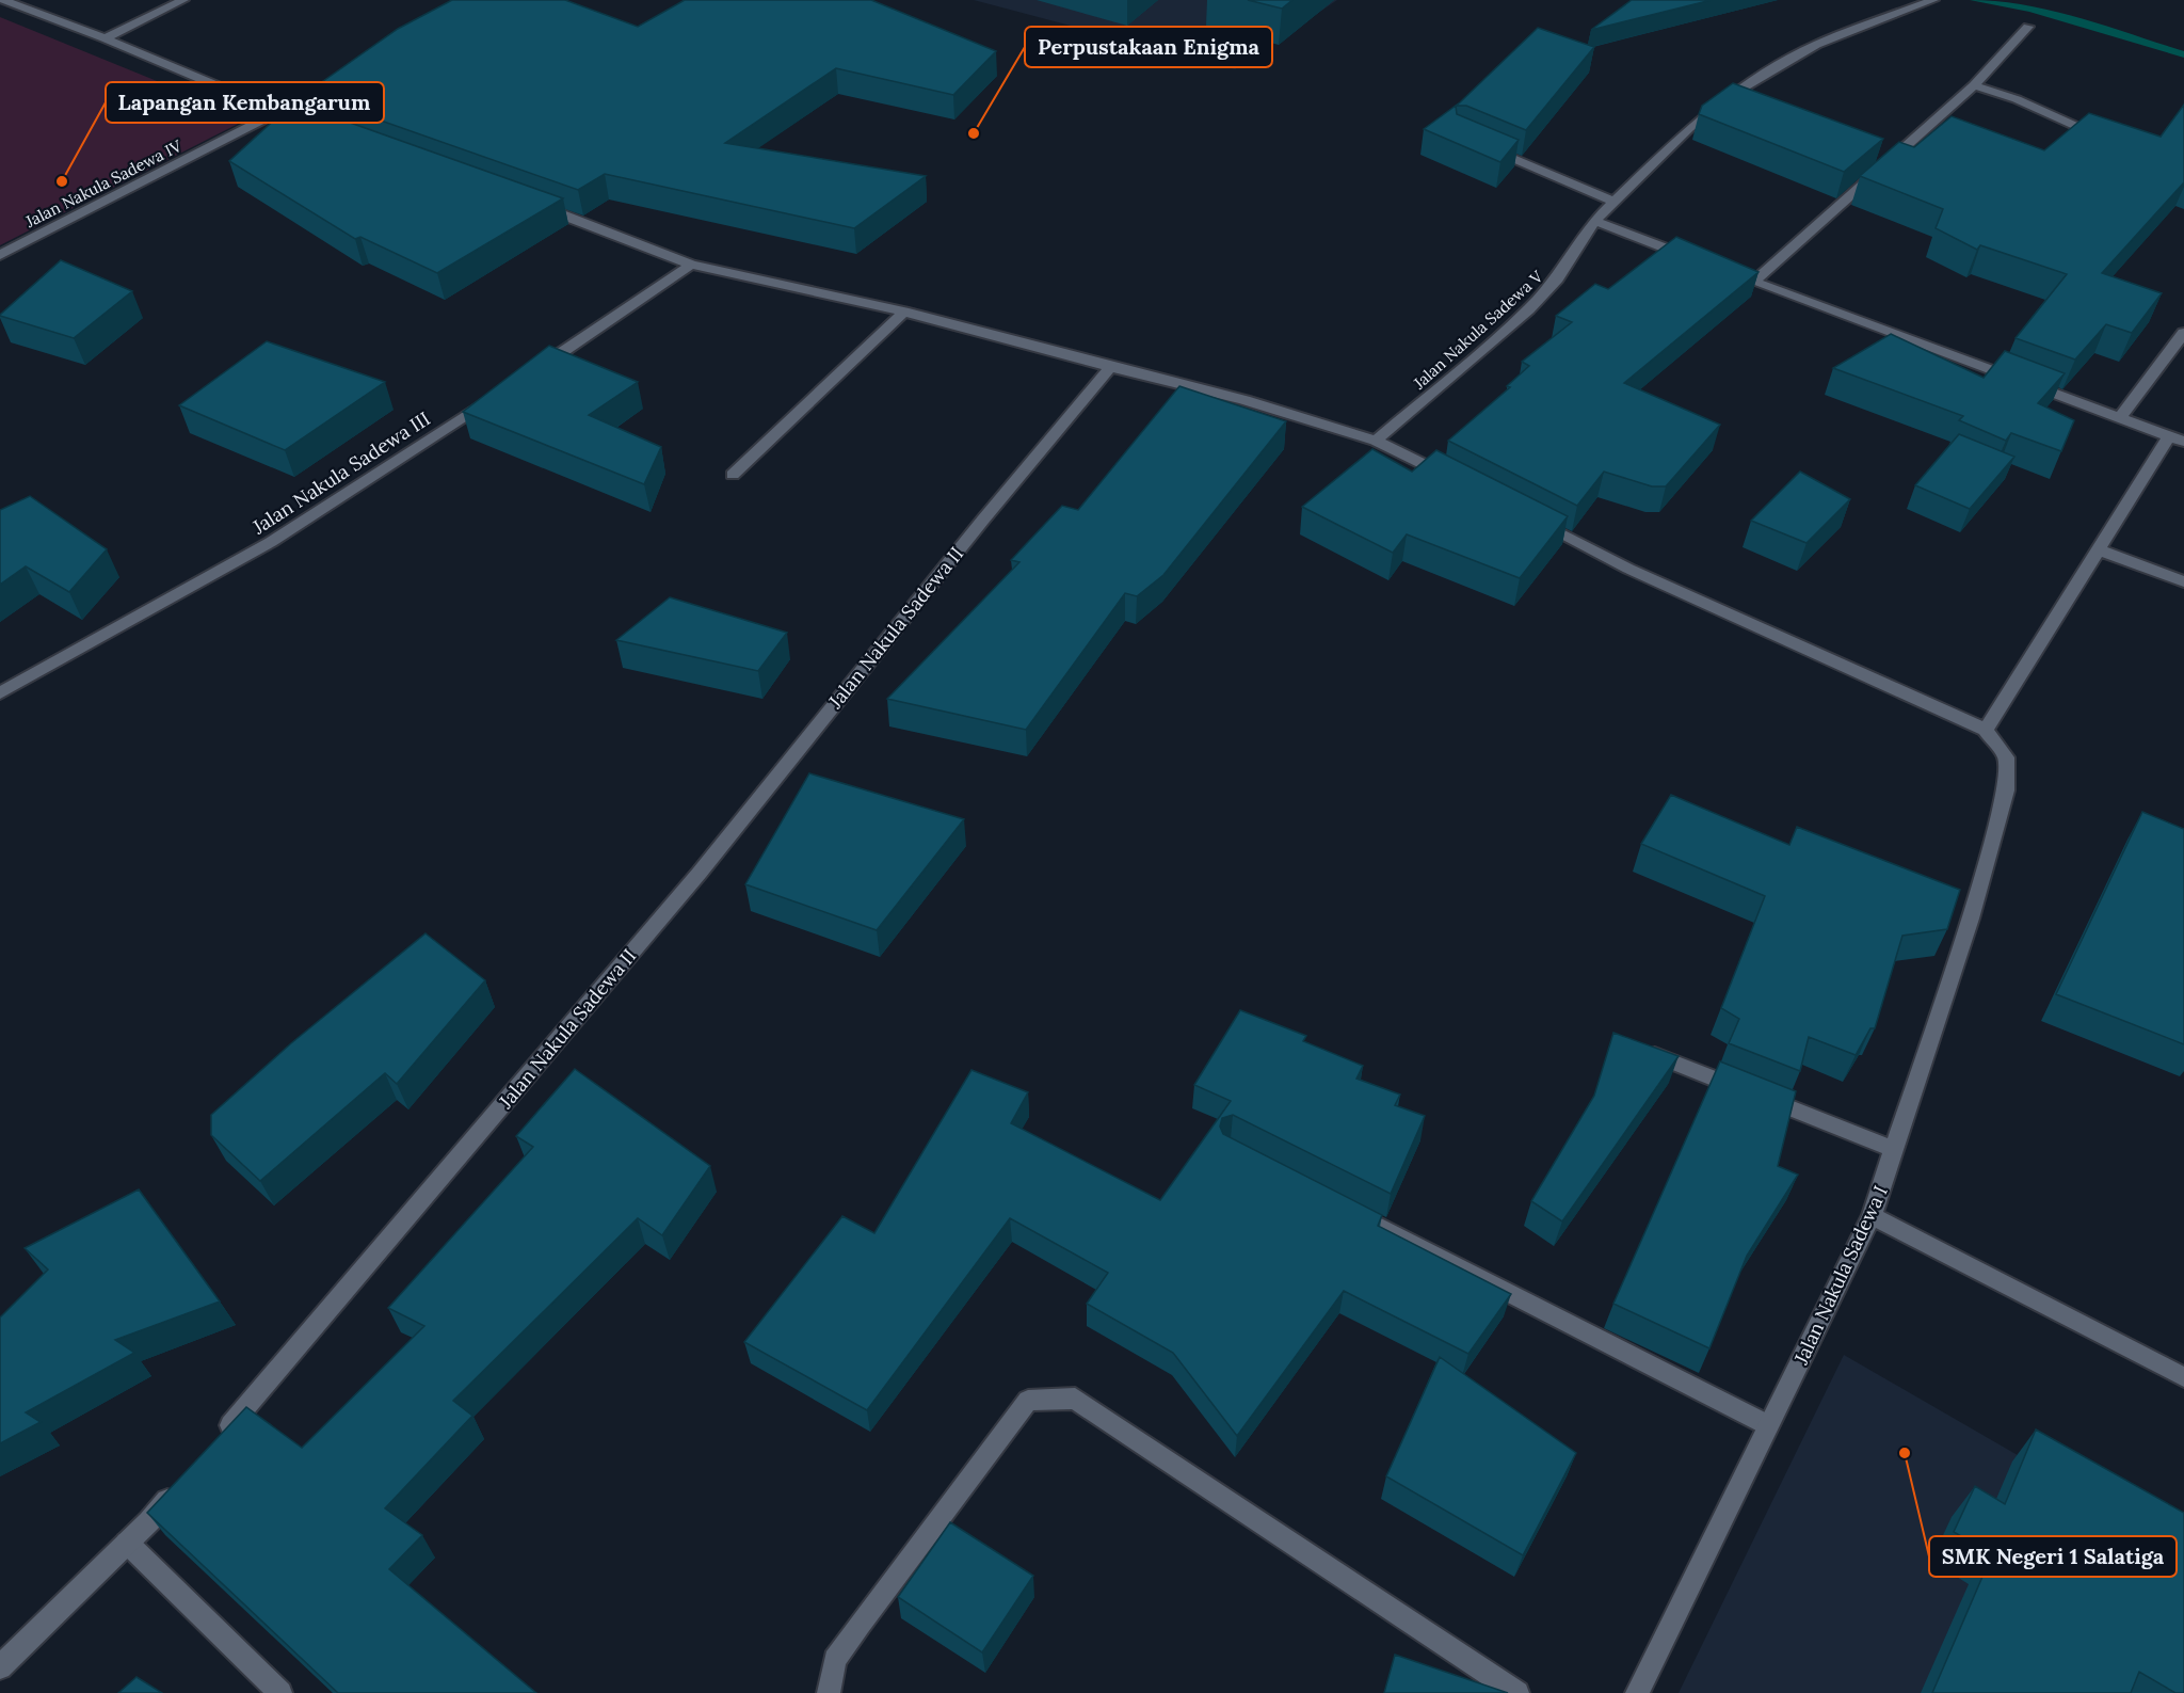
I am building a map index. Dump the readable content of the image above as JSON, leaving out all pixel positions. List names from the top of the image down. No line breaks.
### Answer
{"streets":{"street":["Jalan Nakula Sadewa IV","Jalan Nakula Sadewa V","Jalan Nakula Sadewa III","Jalan Nakula Sadewa II","Jalan Nakula Sadewa I"]},"places":["Perpustakaan Enigma","Lapangan Kembangarum","SMK Negeri 1 Salatiga"]}
